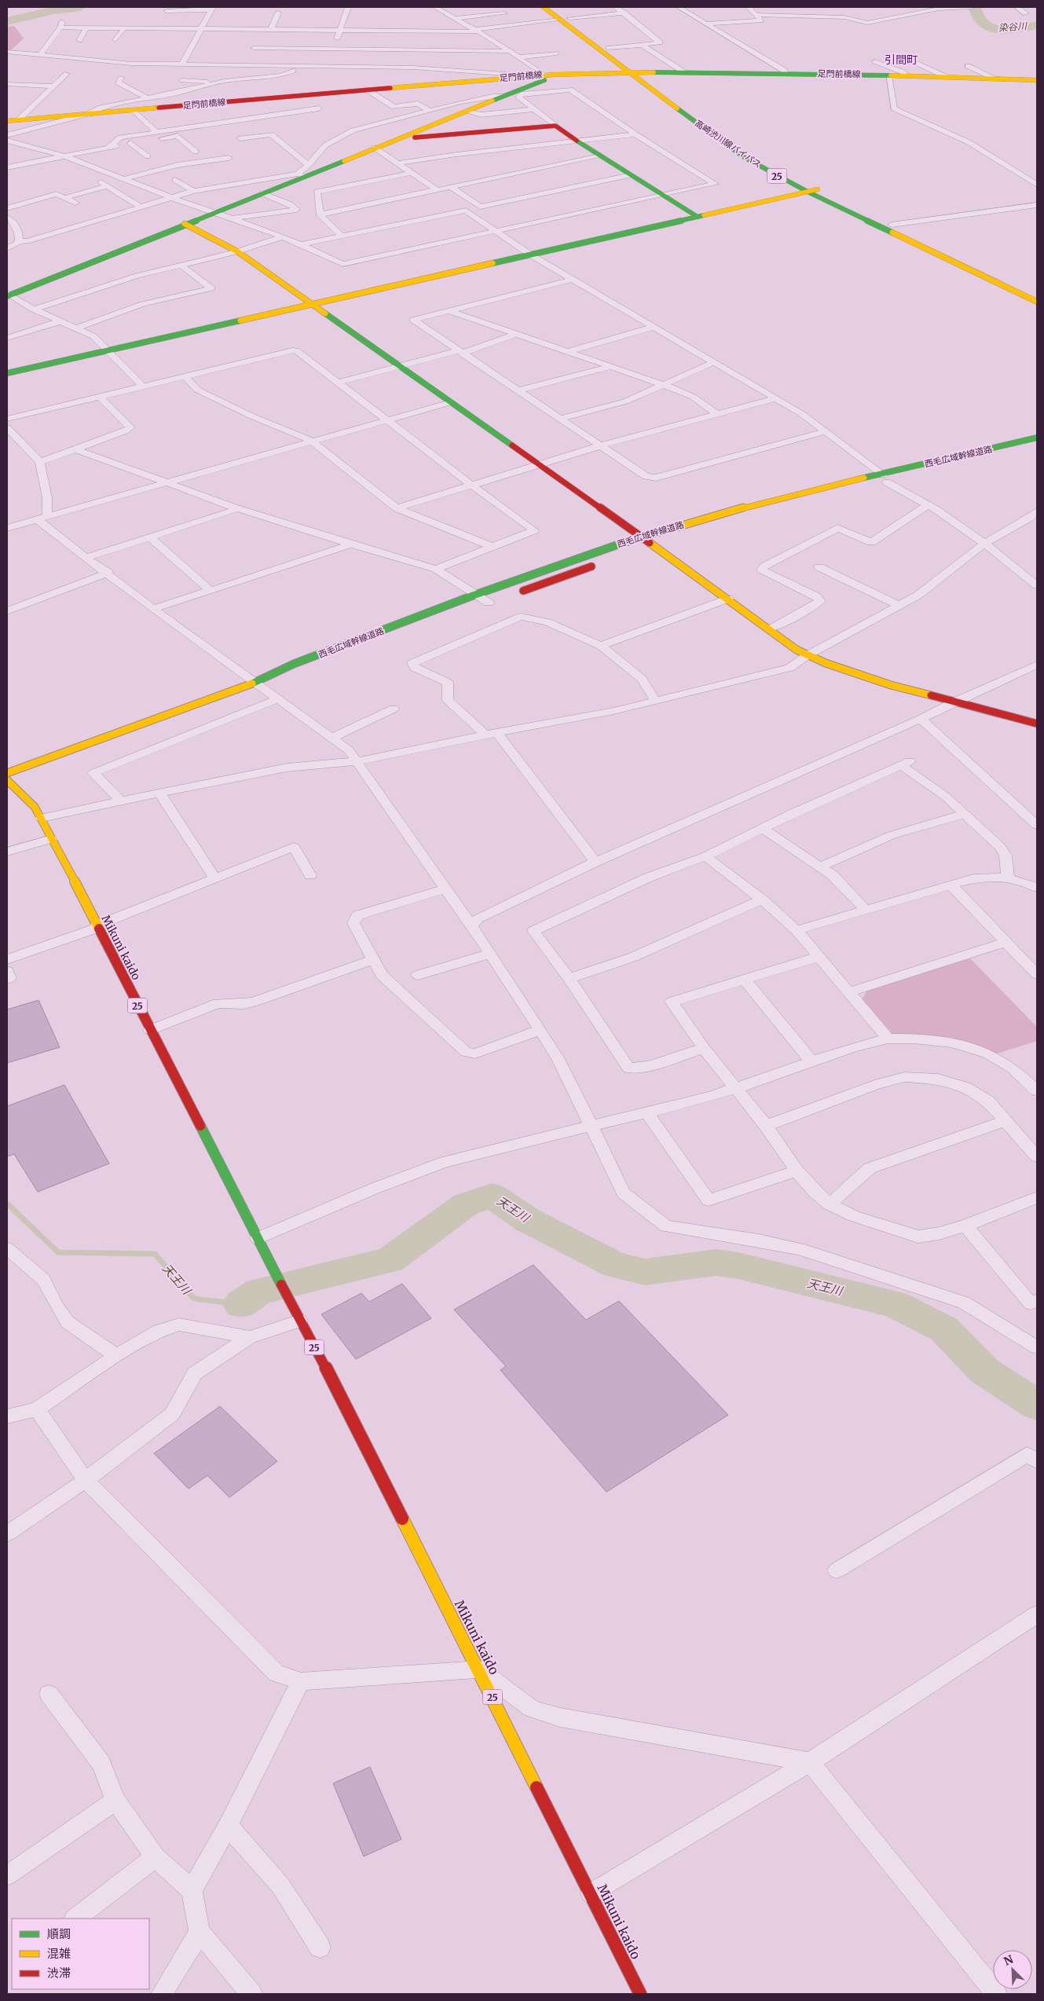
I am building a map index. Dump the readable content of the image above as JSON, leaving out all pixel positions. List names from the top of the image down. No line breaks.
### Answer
{"streets":{"street":["足門前橋線","高崎渋川線バイパス","25","西毛広域幹線道路","Mikuni kaido"]},"crossings":[["足門前橋線","高崎渋川線バイパス"]],"districts":["引間町"],"water":["染谷川","天王川"],"legend":["順調","混雑","渋滞"],"north":"top left"}
